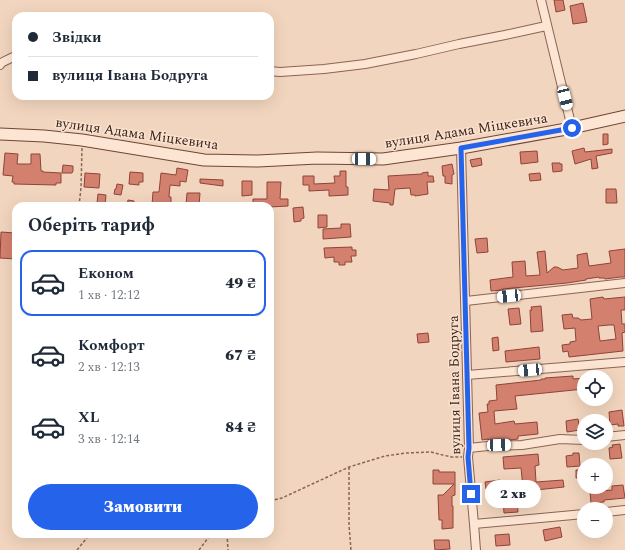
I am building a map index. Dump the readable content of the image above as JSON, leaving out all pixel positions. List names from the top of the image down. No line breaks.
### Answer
{"streets":{"street":["вулиця Адама Міцкевича","вулиця Івана Бодруга"]},"crossings":[["вулиця Адама Міцкевича","вулиця Івана Бодруга"]],"page":{"banner":["Звідки","вулиця Івана Бодруга"],"heading":"Оберіть тариф","list":[{"name":"Економ","note":"1 хв · 12:12","value":"49 ₴"},{"name":"Комфорт","note":"2 хв · 12:13","value":"67 ₴"},{"name":"XL","note":"3 хв · 12:14","value":"84 ₴"}],"map_buttons":["+","−"],"buttons":"Замовити","bubble":"2 хв"}}
